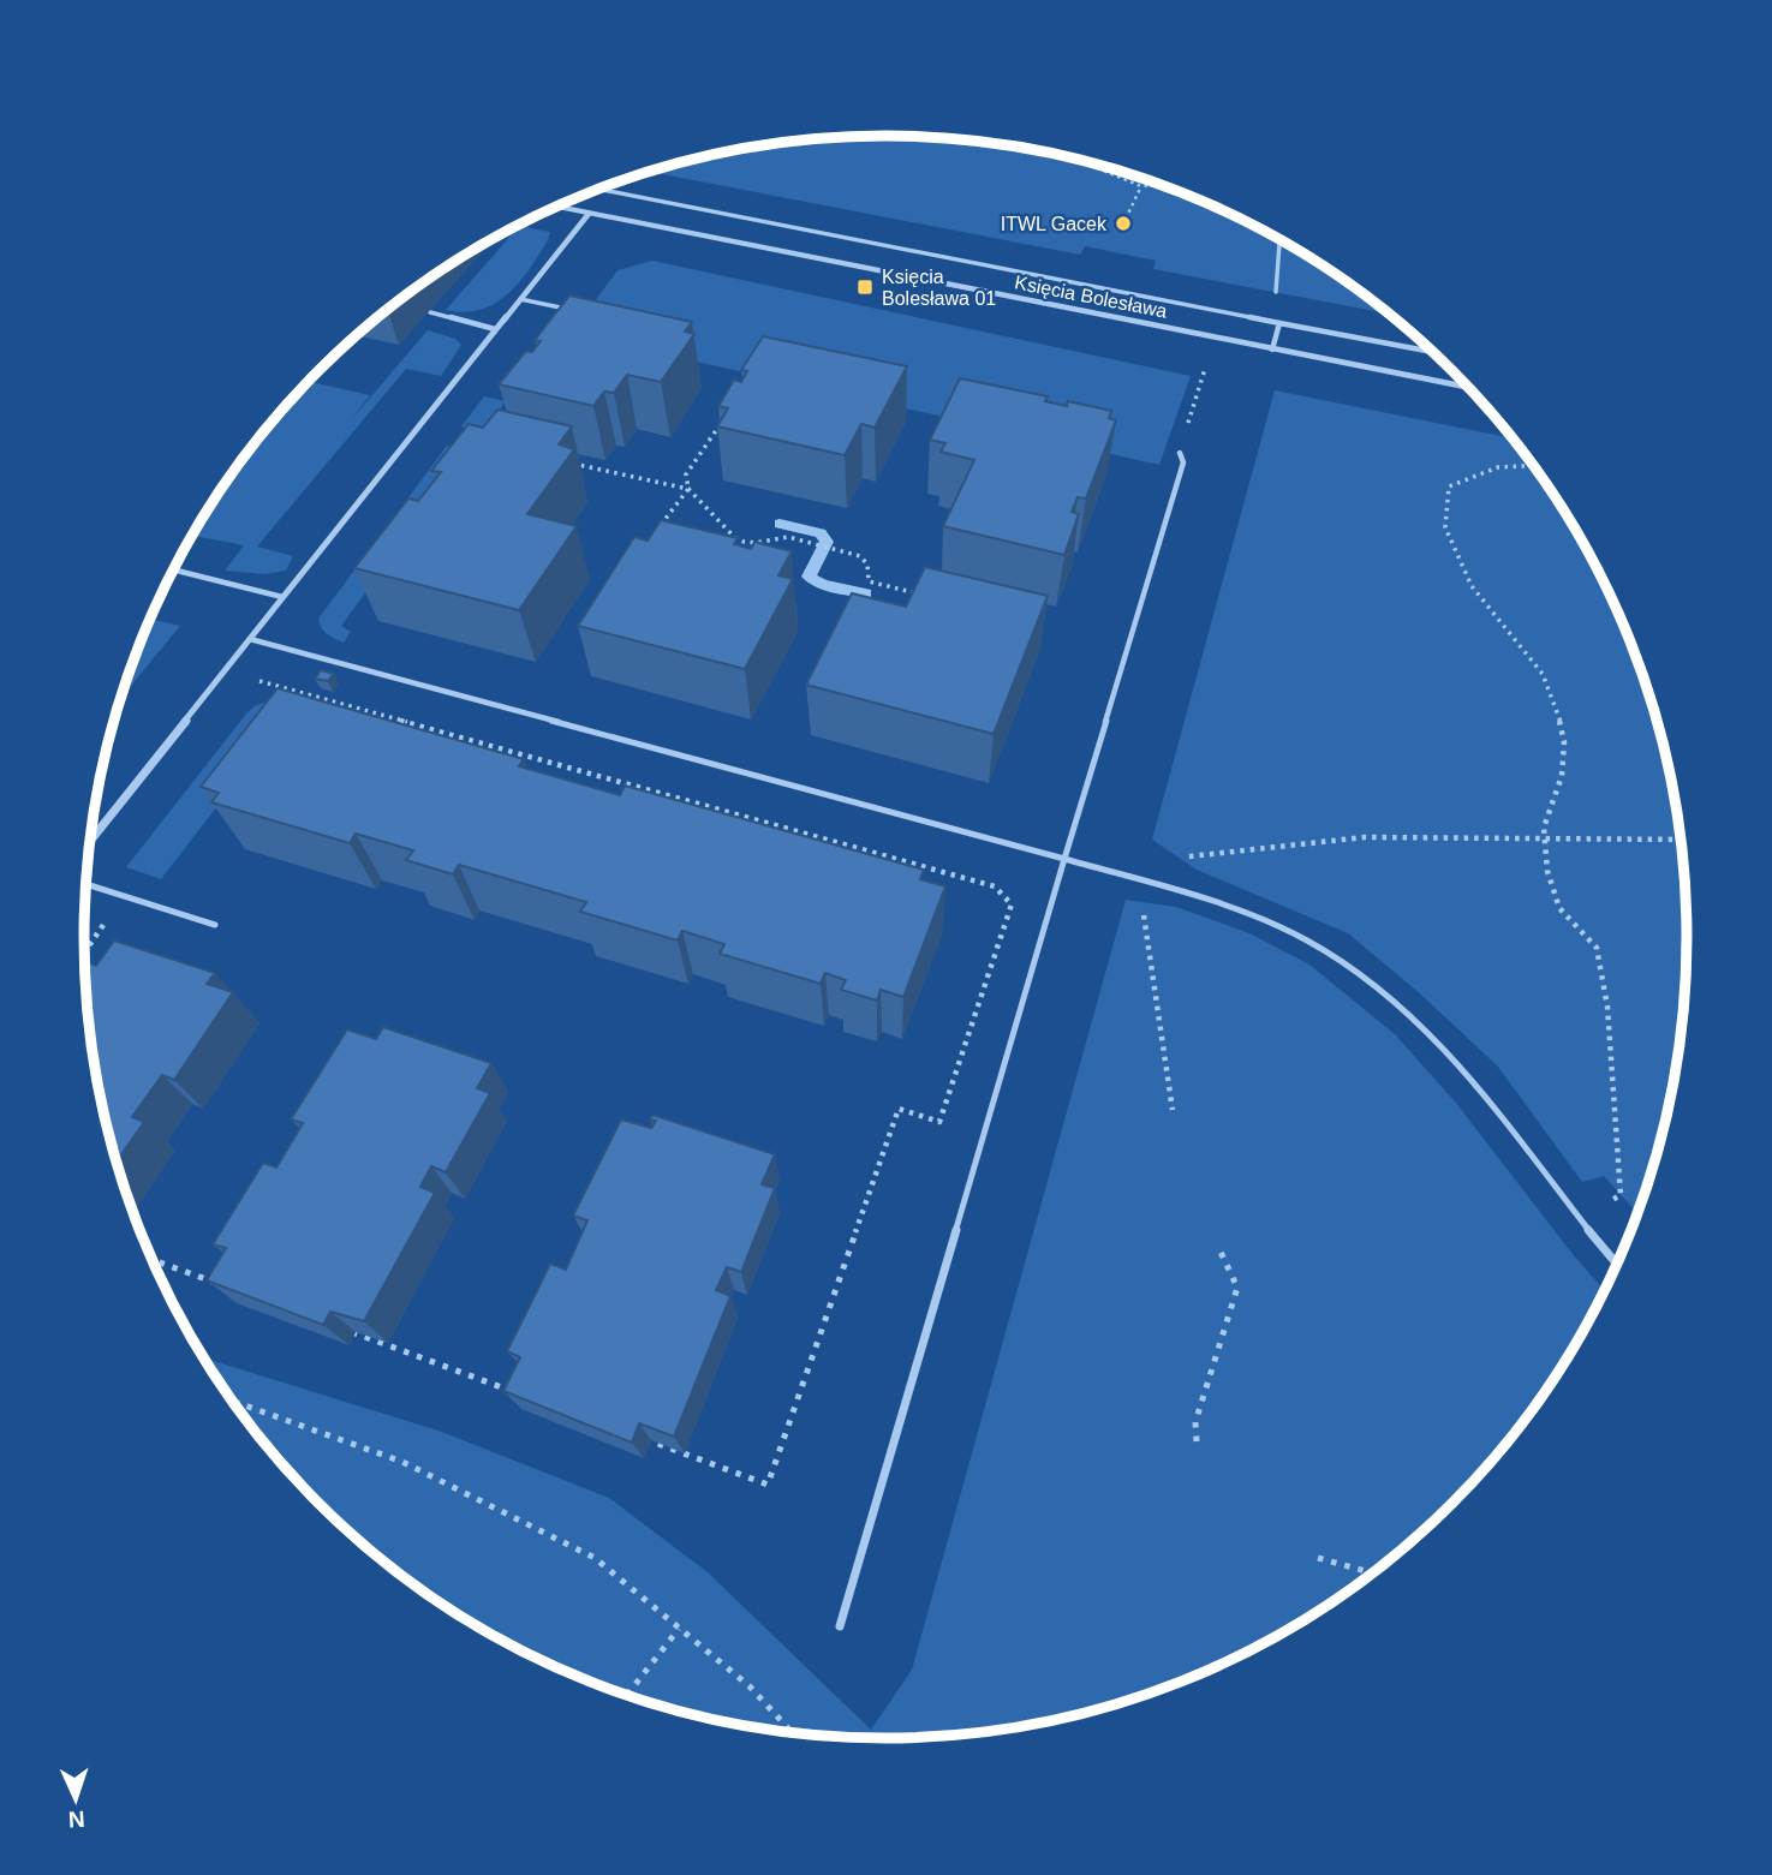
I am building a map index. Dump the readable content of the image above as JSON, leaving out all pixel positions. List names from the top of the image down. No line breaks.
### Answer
{"streets":{"street":["Księcia Bolesława"]},"places":{"other":["ITWL Gacek"],"transit":["Księcia Bolesława 01"]},"north":"bottom"}
